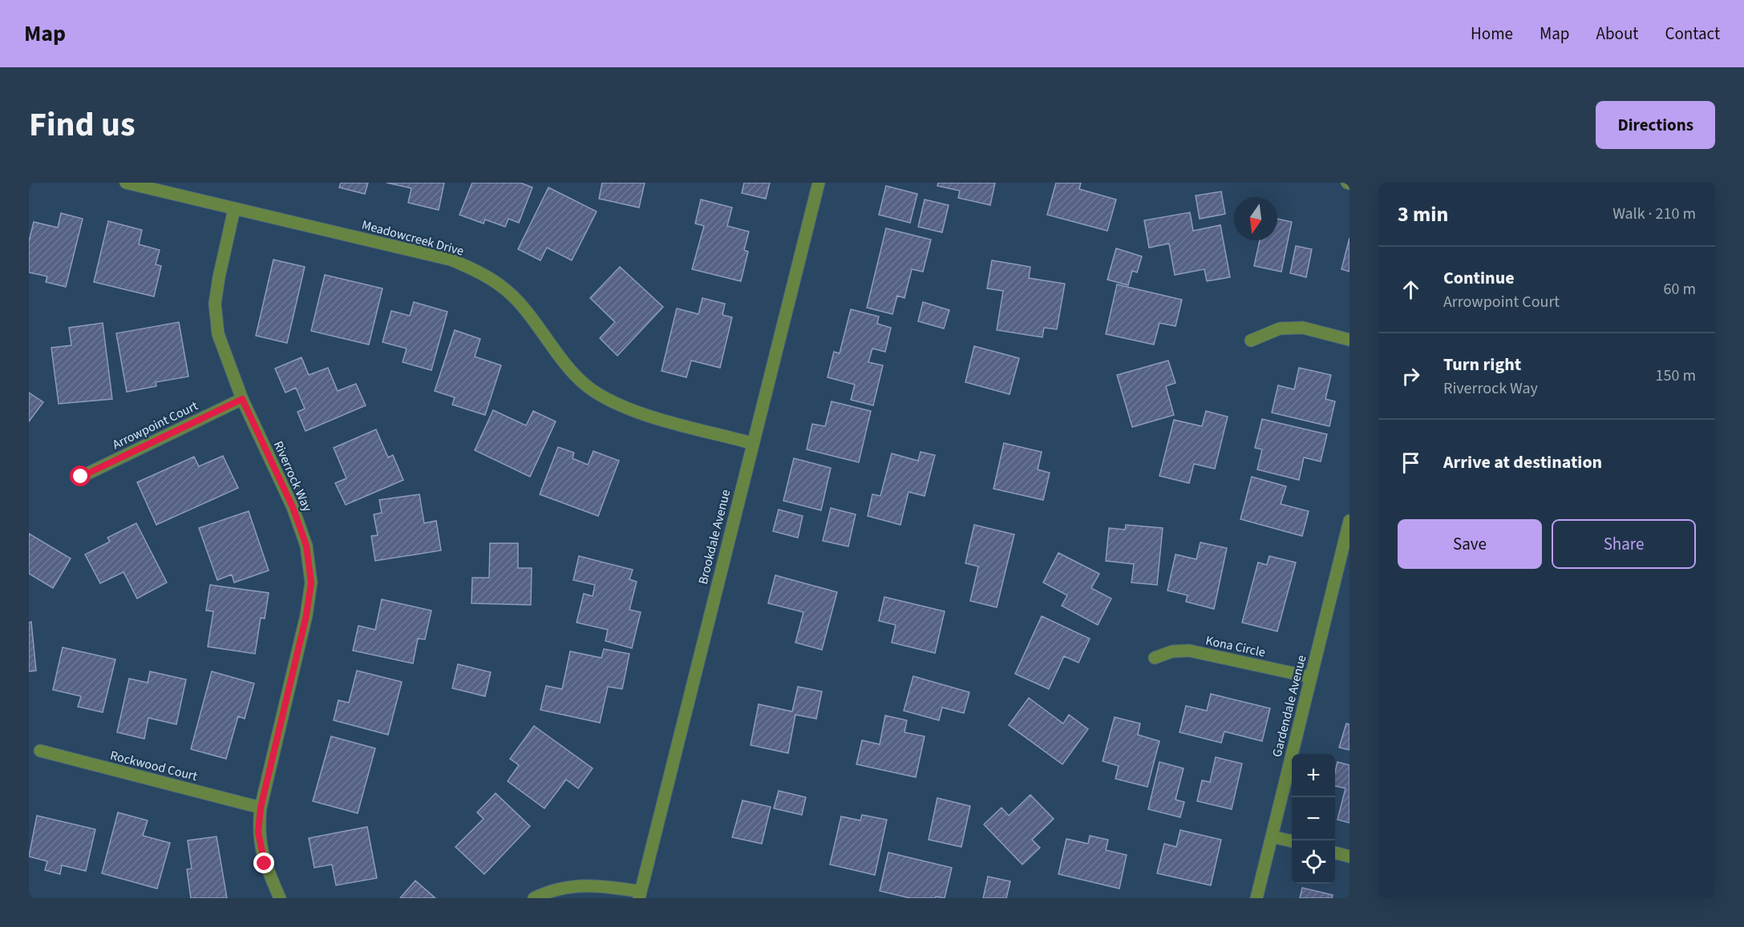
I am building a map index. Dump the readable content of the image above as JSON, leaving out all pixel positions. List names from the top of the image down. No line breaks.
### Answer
{"streets":{"street":["Meadowcreek Drive","Arrowpoint Court","Riverrock Way","Brookdale Avenue","Kona Circle","Gardendale Avenue","Rockwood Court"]},"crossings":[["Meadowcreek Drive","Riverrock Way"],["Meadowcreek Drive","Brookdale Avenue"],["Arrowpoint Court","Riverrock Way"],["Riverrock Way","Rockwood Court"],["Kona Circle","Gardendale Avenue"]],"north":"bottom","page":{"header":"Map","nav":["Home","Map","About","Contact"],"title":"Find us","buttons":["Directions",["Save","Share"]],"heading":["3 min","Walk · 210 m"],"list":[["Continue","Arrowpoint Court","60 m"],["Turn right","Riverrock Way","150 m"],"Arrive at destination"],"map_buttons":["+","−"]}}
